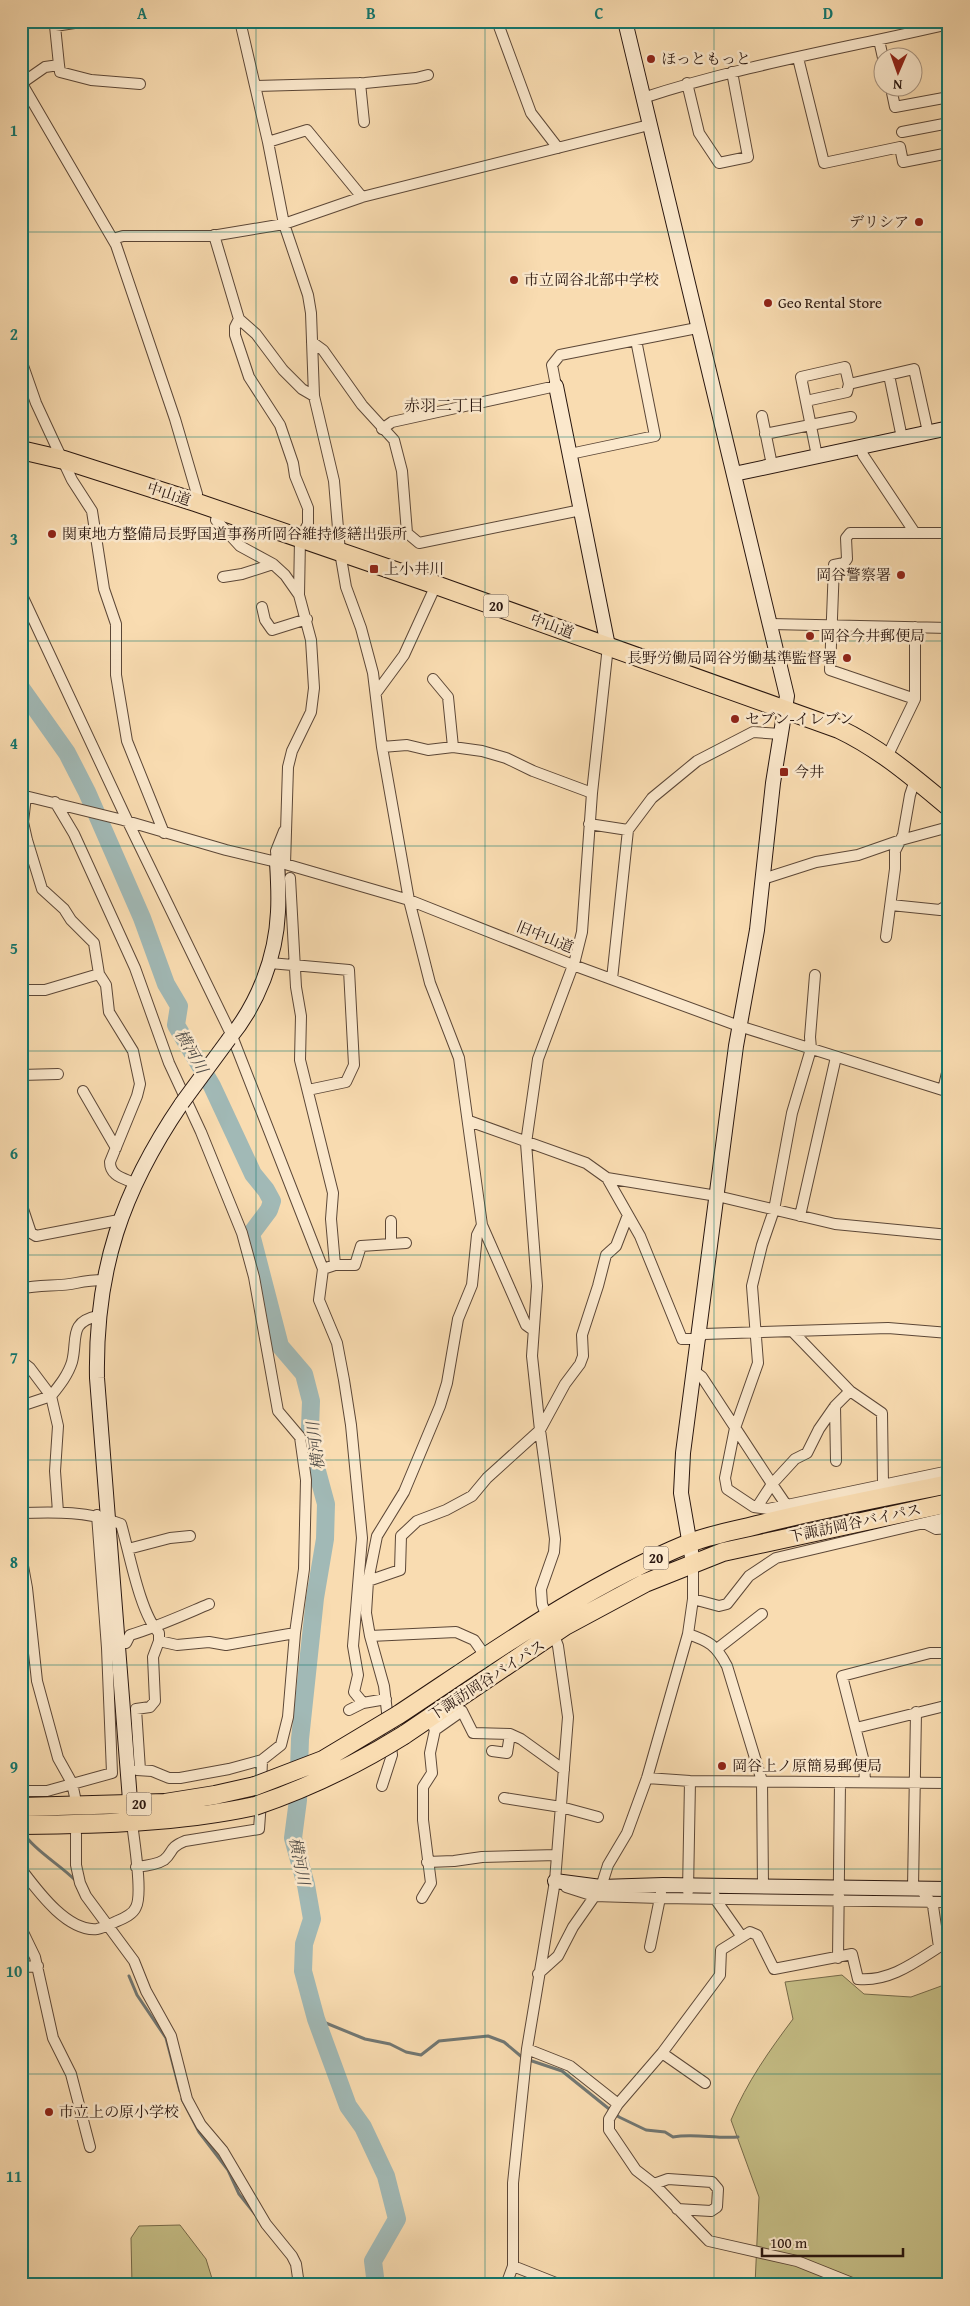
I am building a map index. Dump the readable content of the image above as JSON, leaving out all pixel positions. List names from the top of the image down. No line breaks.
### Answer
{"streets":{"highway":["中山道","20","下諏訪岡谷バイパス"],"street":["旧中山道"]},"districts":["赤羽二丁目"],"water":["横河川"],"places":{"other":["ほっともっと","デリシア","市立岡谷北部中学校","Geo Rental Store","関東地方整備局長野国道事務所岡谷維持修繕出張所","岡谷警察署","岡谷今井郵便局","長野労働局岡谷労働基準監督署","セブン-イレブン","岡谷上ノ原簡易郵便局","市立上の原小学校"],"transit":["上小井川","今井"]},"scale_bar":"100 m","north":"bottom","grid":{"columns":["A","B","C","D"],"rows":["1","2","3","4","5","6","7","8","9","10","11"]}}
